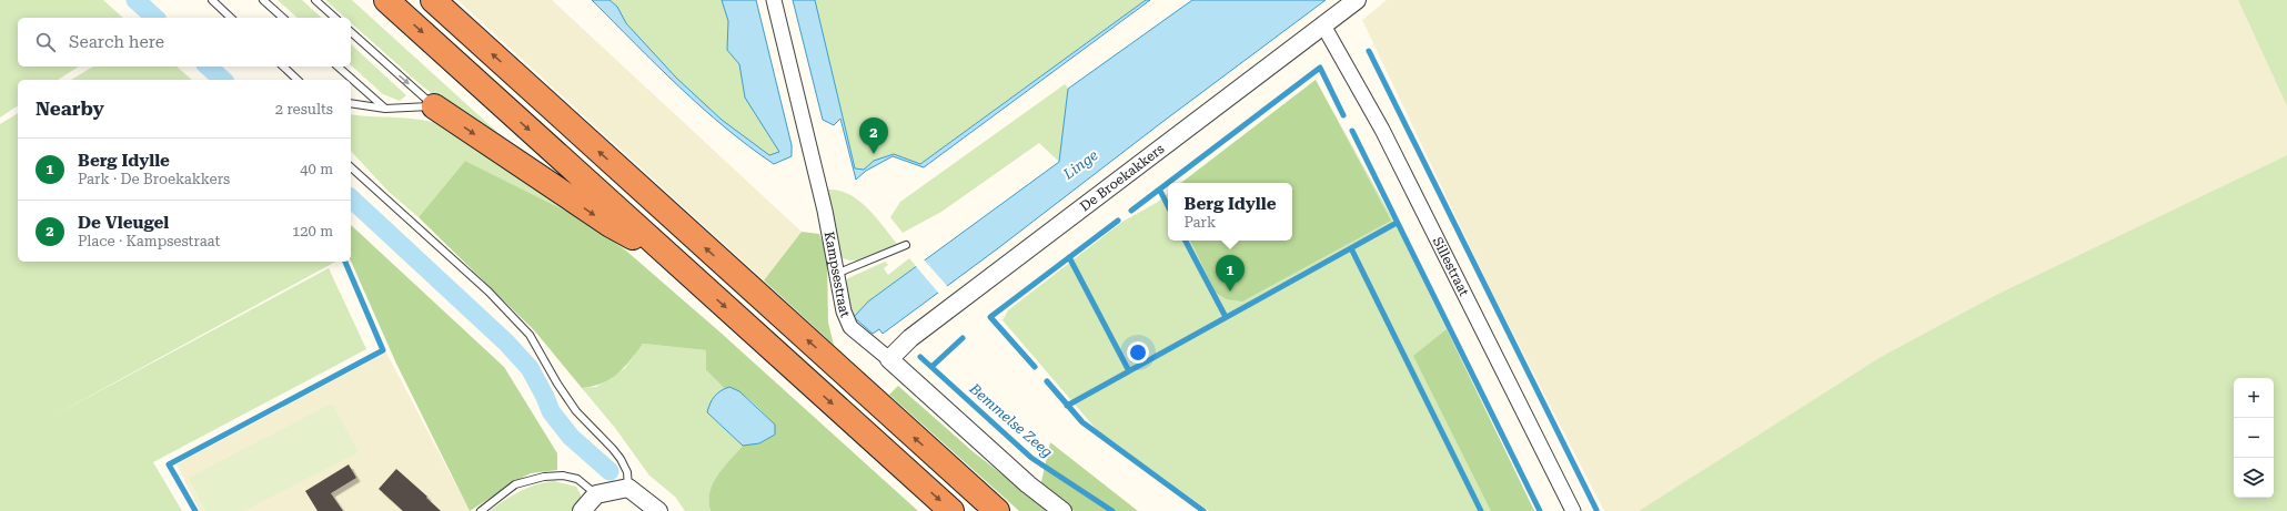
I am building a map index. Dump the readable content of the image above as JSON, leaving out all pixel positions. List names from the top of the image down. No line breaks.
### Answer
{"streets":{"street":["De Broekakkers","Sillestraat","Kampsestraat"]},"crossings":[["De Broekakkers","Sillestraat"],["De Broekakkers","Kampsestraat"]],"water":["Linge","Bemmelse Zeeg"],"page":{"search":"Search here","heading":["Nearby","2 results"],"pins":["2","1"],"list":[{"mark":"1","name":"Berg Idylle","note":"Park · De Broekakkers","value":"40 m"},{"mark":"2","name":"De Vleugel","note":"Place · Kampsestraat","value":"120 m"}],"popup":["Berg Idylle","Park"],"map_buttons":["+","−"]}}
